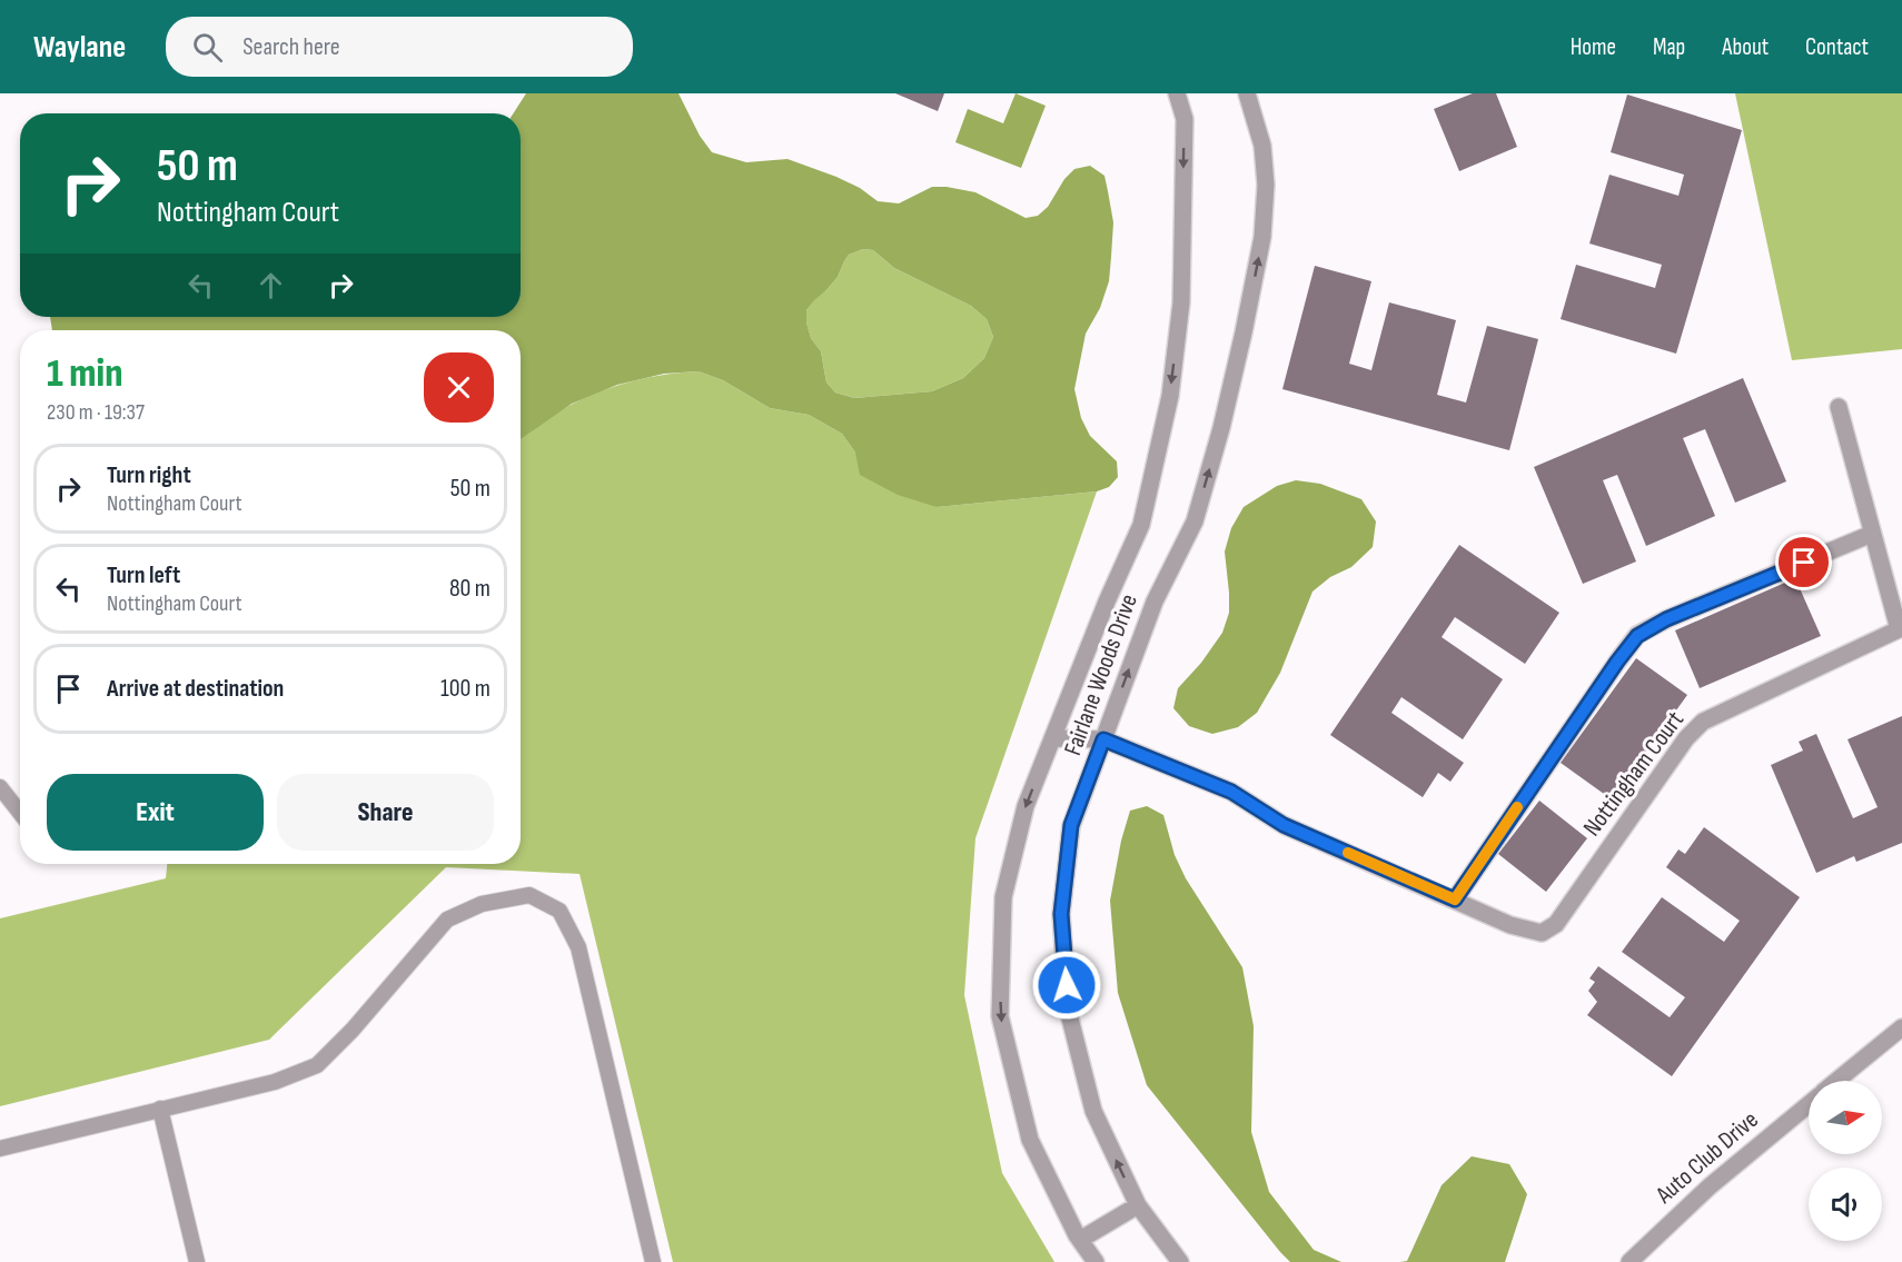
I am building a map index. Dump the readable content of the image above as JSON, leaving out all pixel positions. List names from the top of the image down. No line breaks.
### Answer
{"streets":{"street":["Fairlane Woods Drive","Nottingham Court","Auto Club Drive"]},"crossings":[["Fairlane Woods Drive","Nottingham Court"]],"north":"right","page":{"header":"Waylane","search":"Search here","nav":["Home","Map","About","Contact"],"turn":["50 m","Nottingham Court"],"heading":["1 min","230 m · 19:37"],"list":[{"name":"Turn right","note":"Nottingham Court","value":"50 m"},{"name":"Turn left","note":"Nottingham Court","value":"80 m"},{"name":"Arrive at destination","value":"100 m"}],"buttons":["Exit","Share"]}}
